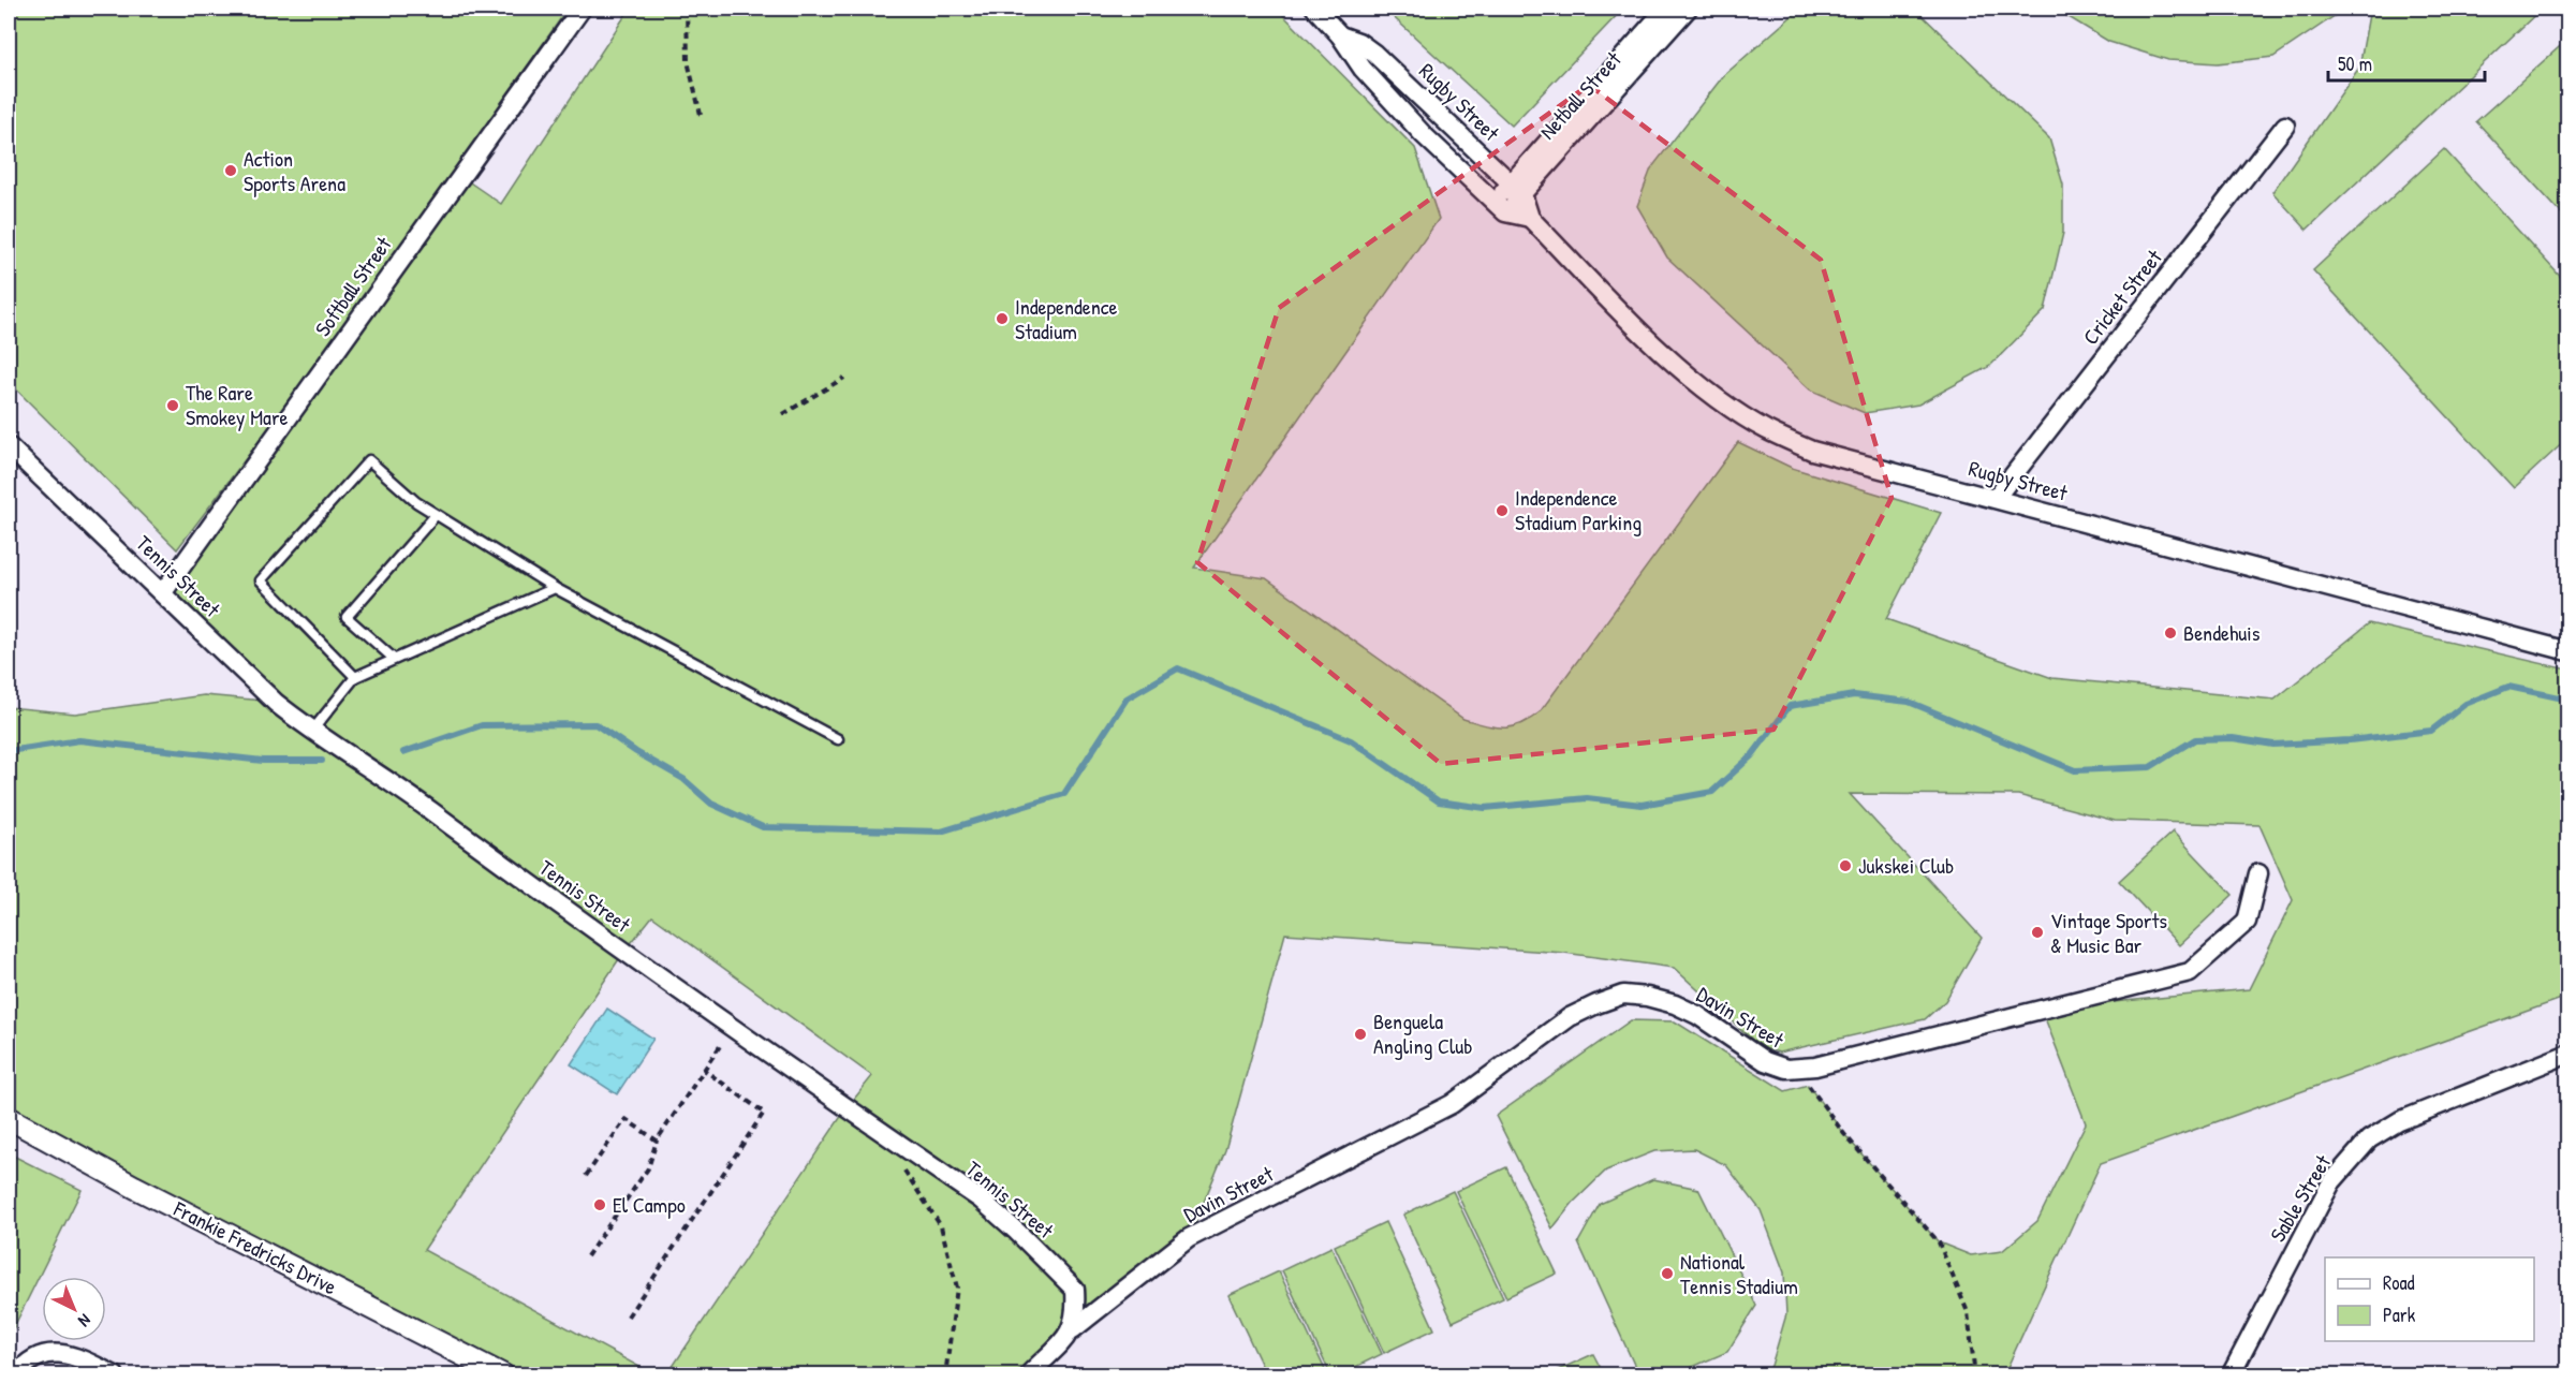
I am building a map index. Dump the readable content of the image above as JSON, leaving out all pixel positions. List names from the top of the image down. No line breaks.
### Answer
{"streets":{"street":["Netball Street","Rugby Street","Softball Street","Cricket Street","Tennis Street","Davin Street","Sable Street","Frankie Fredricks Drive"]},"crossings":[["Netball Street","Rugby Street"],["Rugby Street","Cricket Street"],["Softball Street","Tennis Street"],["Tennis Street","Davin Street"]],"places":["Action Sports Arena","Independence Stadium","The Rare Smokey Mare","Independence Stadium Parking","Bendehuis","Jukskei Club","Vintage Sports & Music Bar","Benguela Angling Club","El Campo","National Tennis Stadium"],"legend":["Road","Park"],"scale_bar":"50 m","north":"bottom right"}
